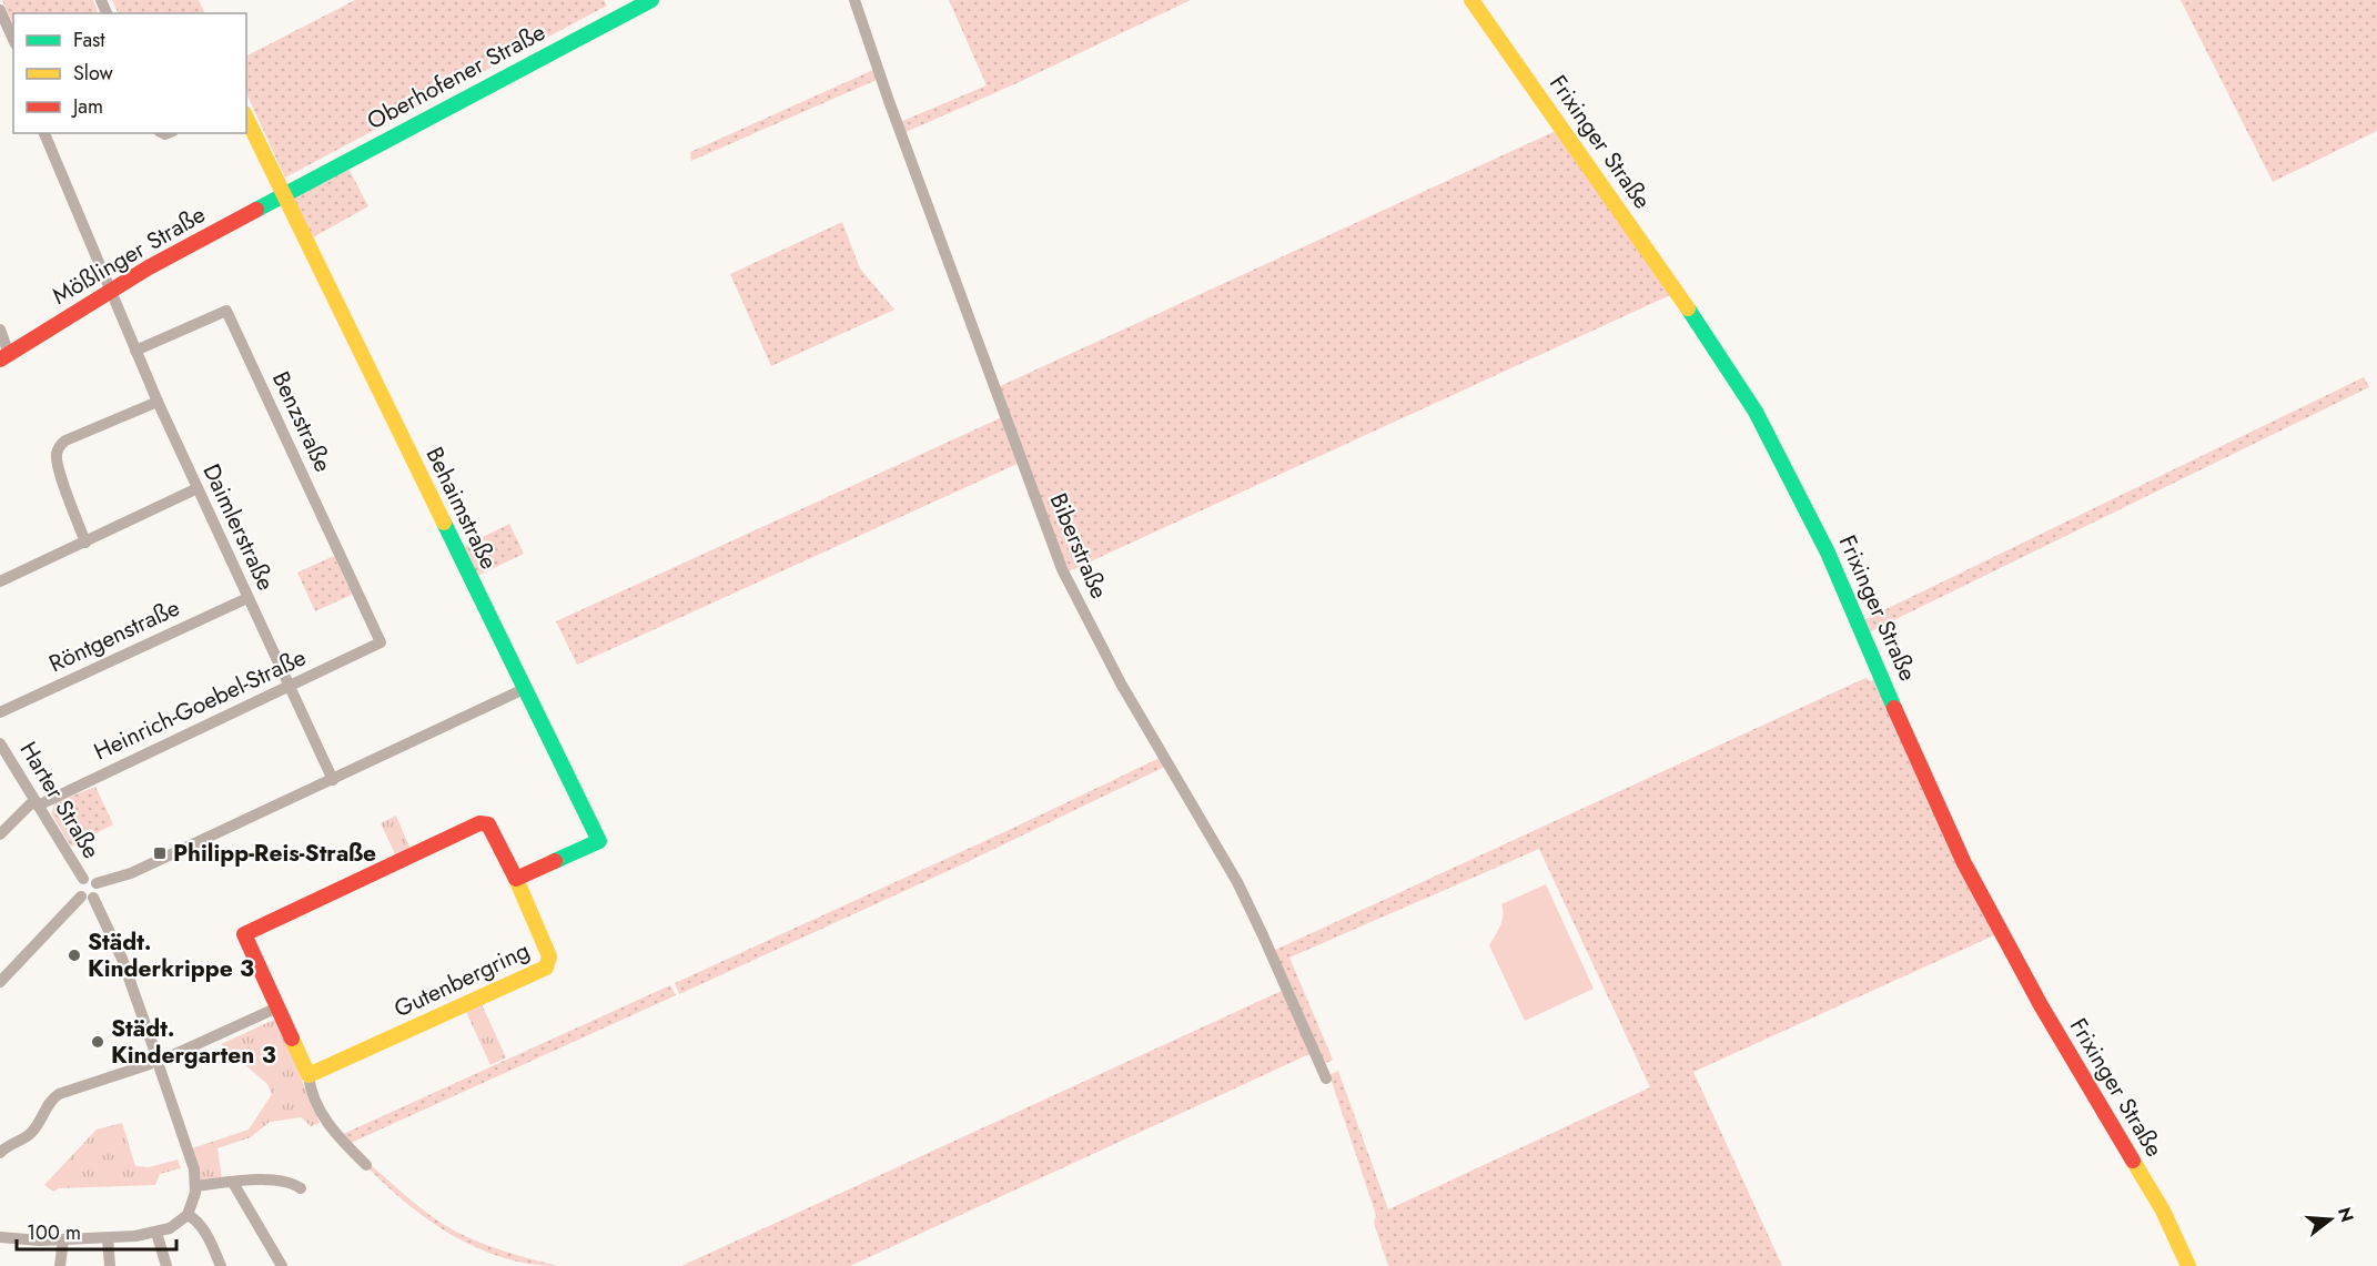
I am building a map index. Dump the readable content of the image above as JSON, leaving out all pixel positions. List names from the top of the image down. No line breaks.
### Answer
{"streets":{"street":["Oberhofener Straße","Frixinger Straße","Mößlinger Straße","Benzstraße","Behaimstraße","Daimlerstraße","Biberstraße","Röntgenstraße","Heinrich-Goebel-Straße","Harter Straße","Gutenbergring"]},"crossings":[["Oberhofener Straße","Mößlinger Straße"],["Oberhofener Straße","Behaimstraße"],["Mößlinger Straße","Behaimstraße"],["Mößlinger Straße","Daimlerstraße"],["Benzstraße","Daimlerstraße"],["Benzstraße","Heinrich-Goebel-Straße"],["Behaimstraße","Gutenbergring"],["Daimlerstraße","Röntgenstraße"],["Daimlerstraße","Heinrich-Goebel-Straße"],["Heinrich-Goebel-Straße","Harter Straße"]],"places":{"transit":["Philipp-Reis-Straße"],"other":["Städt. Kinderkrippe 3","Städt. Kindergarten 3"]},"legend":["Fast","Slow","Jam"],"scale_bar":"100 m","north":"right"}
